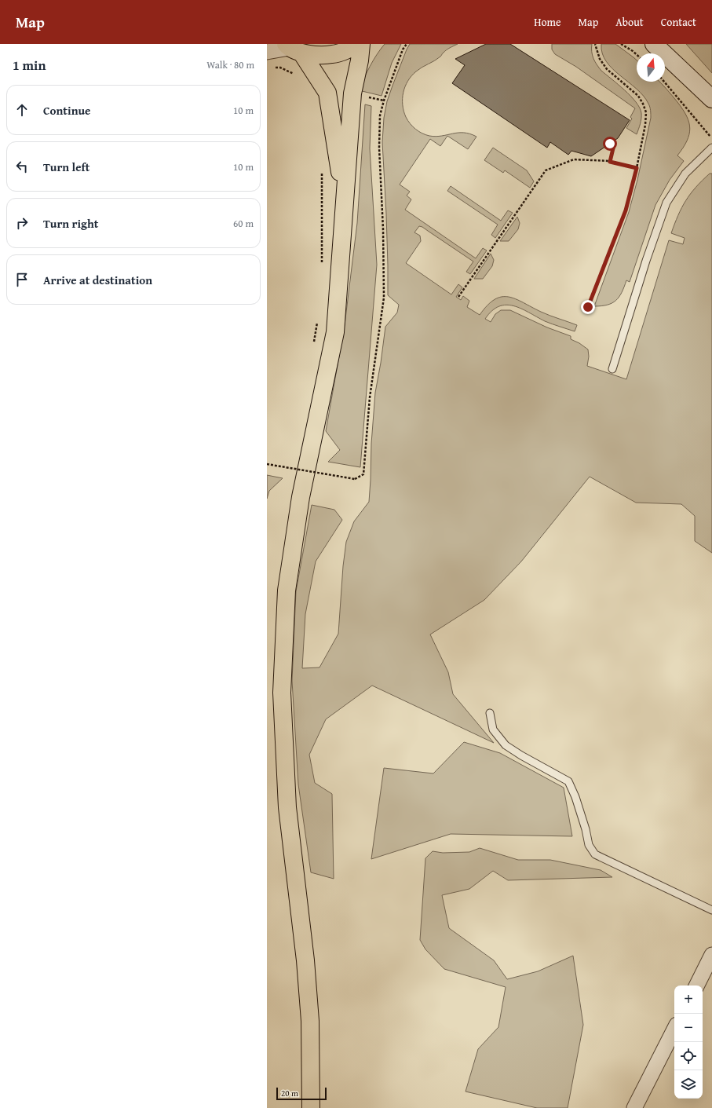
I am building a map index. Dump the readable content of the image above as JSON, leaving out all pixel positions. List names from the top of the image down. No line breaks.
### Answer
{"scale_bar":"20 m","north":"top","page":{"header":"Map","nav":["Home","Map","About","Contact"],"heading":["1 min","Walk · 80 m"],"list":[["Continue","10 m"],["Turn left","10 m"],["Turn right","60 m"],"Arrive at destination"],"map_buttons":["+","−"],"scale":"20 m"}}
